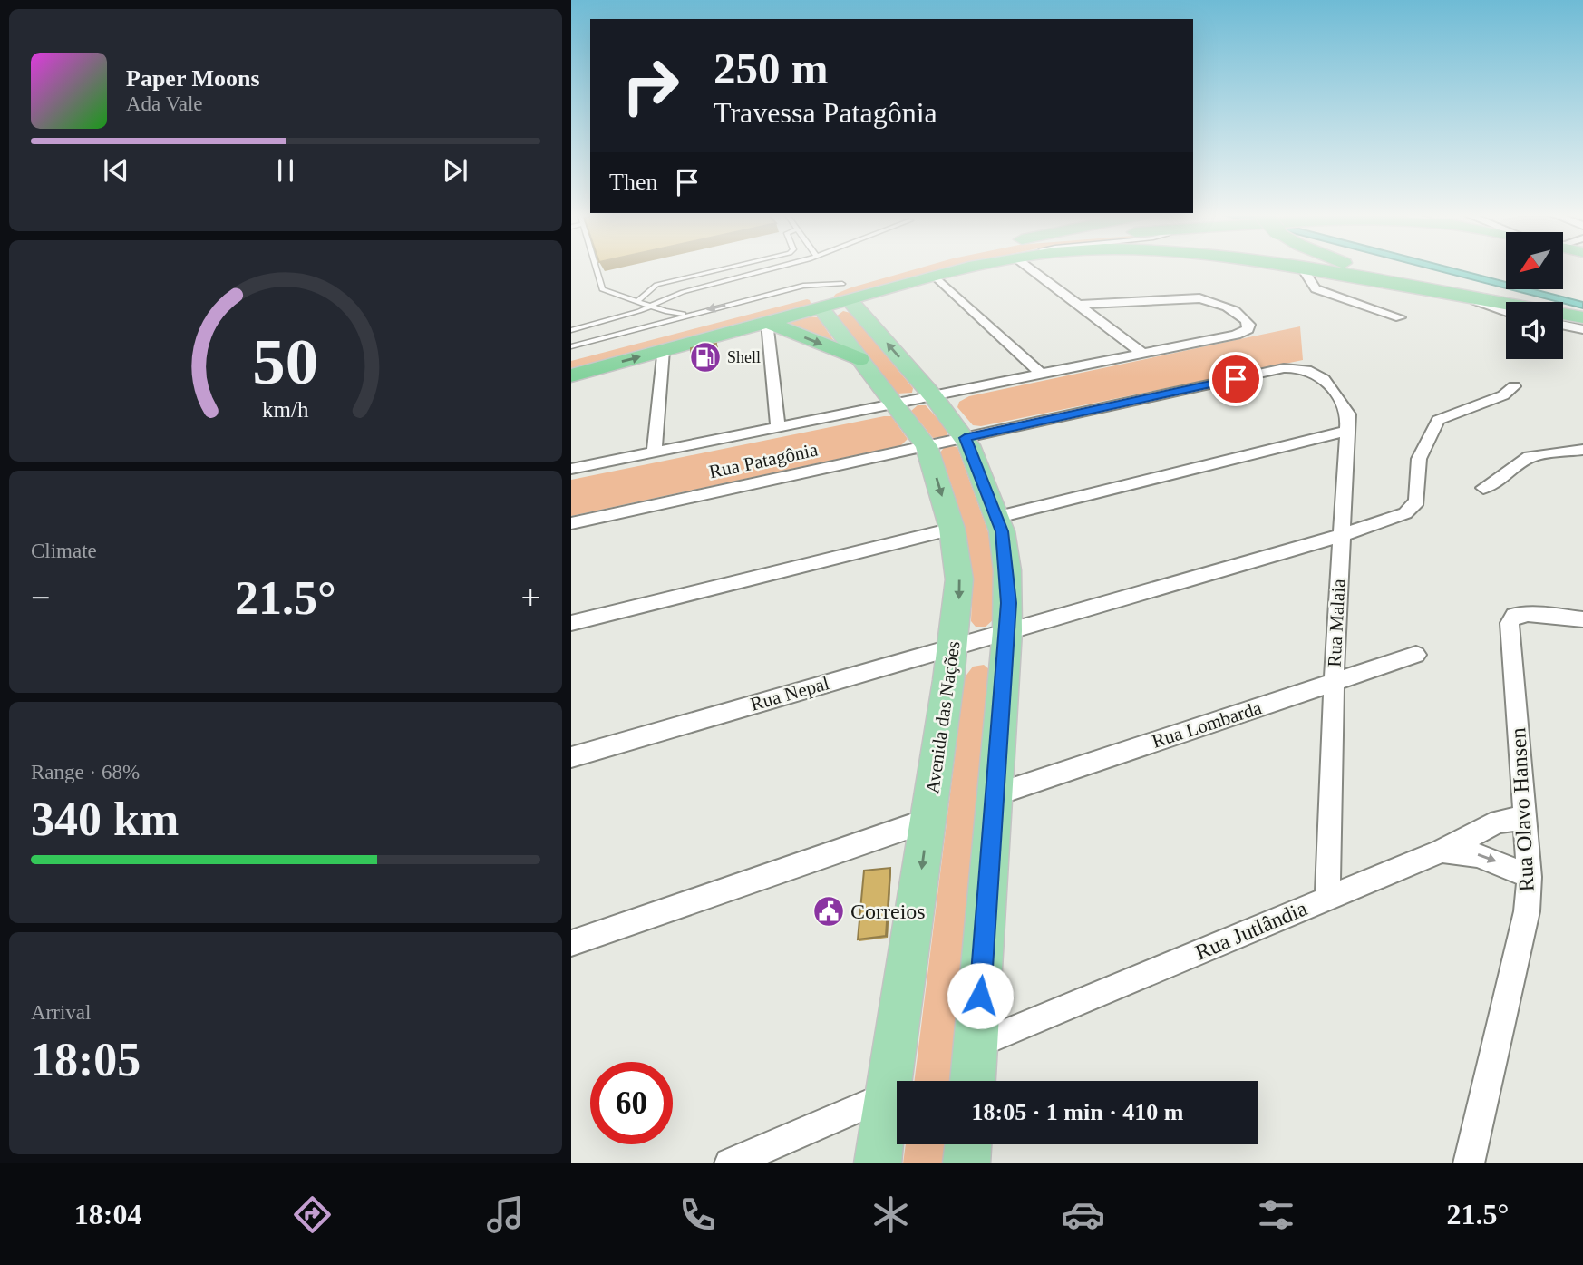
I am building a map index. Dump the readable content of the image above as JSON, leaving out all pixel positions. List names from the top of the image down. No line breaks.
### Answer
{"streets":{"main road":["Avenida das Nações"],"street":["Rua Patagônia","Rua Malaia","Rua Nepal","Rua Lombarda","Rua Olavo Hansen","Rua Jutlândia"]},"crossings":[["Rua Patagônia","Rua Malaia"],["Rua Patagônia","Avenida das Nações"],["Rua Malaia","Rua Nepal"],["Rua Malaia","Rua Lombarda"],["Rua Malaia","Rua Jutlândia"],["Rua Nepal","Avenida das Nações"],["Rua Olavo Hansen","Rua Jutlândia"]],"places":{"fuel station":["Shell"],"public building":["Correios"]},"north":"bottom left","page":{"turn":["250 m","Travessa Patagônia"],"song":["Paper Moons","Ada Vale"],"then":"Then","tile":["Climate",["Range · 68%","340 km"],["Arrival","18:05"]],"heat":["−","21.5°","+"],"limit":"60","trip":"18:05 · 1 min · 410 m","tabs":["18:04","21.5°"],"gauge":["50","km/h"]}}
